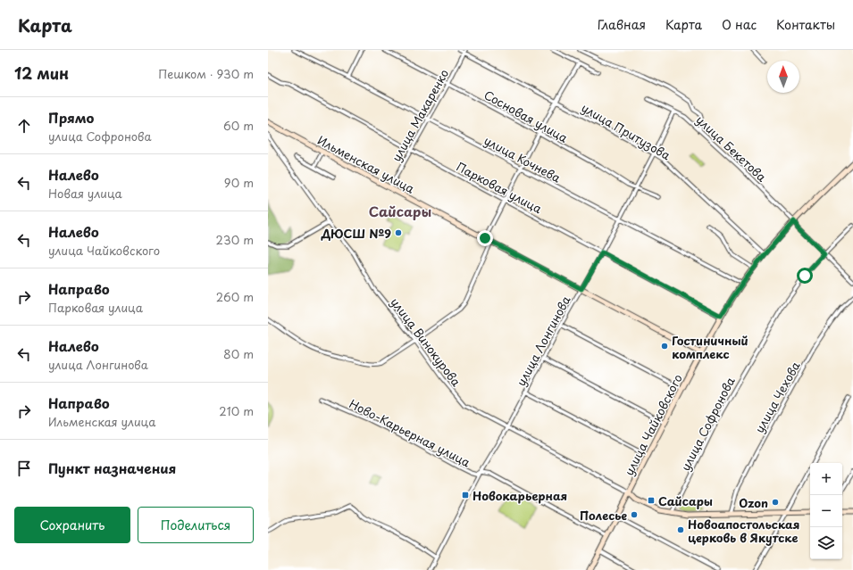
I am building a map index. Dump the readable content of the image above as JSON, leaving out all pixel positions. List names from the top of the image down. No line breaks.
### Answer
{"streets":{"main road":["Ильменская улица","улица Чайковского"],"street":["улица Макаренко","Сосновая улица","улица Притузова","улица Бекетова","улица Кочнева","Парковая улица","улица Лонгинова","улица Винокурова","улица Чехова","улица Софронова","Ново-Карьерная улица"]},"crossings":[["улица Макаренко","Сосновая улица"],["улица Макаренко","улица Притузова"],["улица Макаренко","улица Кочнева"],["улица Макаренко","Ильменская улица"],["улица Макаренко","Парковая улица"],["Сосновая улица","улица Лонгинова"],["улица Притузова","улица Лонгинова"],["улица Притузова","улица Чайковского"],["улица Бекетова","улица Лонгинова"],["улица Бекетова","улица Софронова"],["улица Бекетова","улица Чайковского"],["улица Кочнева","улица Лонгинова"],["улица Кочнева","улица Чайковского"],["Ильменская улица","улица Лонгинова"],["Ильменская улица","улица Чайковского"],["Парковая улица","улица Лонгинова"],["Парковая улица","улица Чайковского"],["улица Лонгинова","улица Винокурова"],["улица Лонгинова","Ново-Карьерная улица"],["улица Винокурова","улица Чайковского"],["улица Чайковского","Ново-Карьерная улица"]],"districts":["Сайсары"],"places":{"other":["ДЮСШ №9","Гостиничный комплекс","Ozon","Полесье","Новоапостольская церковь в Якутске"],"transit":["Новокарьерная","Сайсары"]},"north":"top","page":{"header":"Карта","nav":["Главная","Карта","О нас","Контакты"],"heading":["12 мин","Пешком · 930 m"],"list":[["Прямо","улица Софронова","60 m"],["Налево","Новая улица","90 m"],["Налево","улица Чайковского","230 m"],["Направо","Парковая улица","260 m"],["Налево","улица Лонгинова","80 m"],["Направо","Ильменская улица","210 m"],"Пункт назначения"],"map_buttons":["+","−"],"buttons":["Сохранить","Поделиться"]}}
